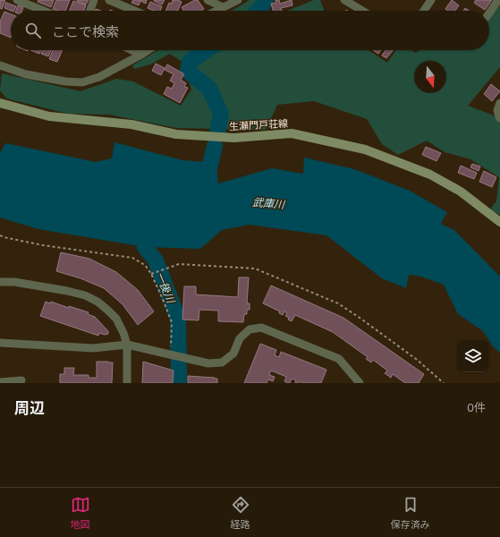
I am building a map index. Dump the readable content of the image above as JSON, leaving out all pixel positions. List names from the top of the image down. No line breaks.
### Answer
{"streets":{"main road":["生瀬門戸荘線"]},"water":["武庫川","一後川"],"north":"bottom","page":{"search":"ここで検索","heading":["周辺","0件"],"nav":["地図","経路","保存済み"]}}
